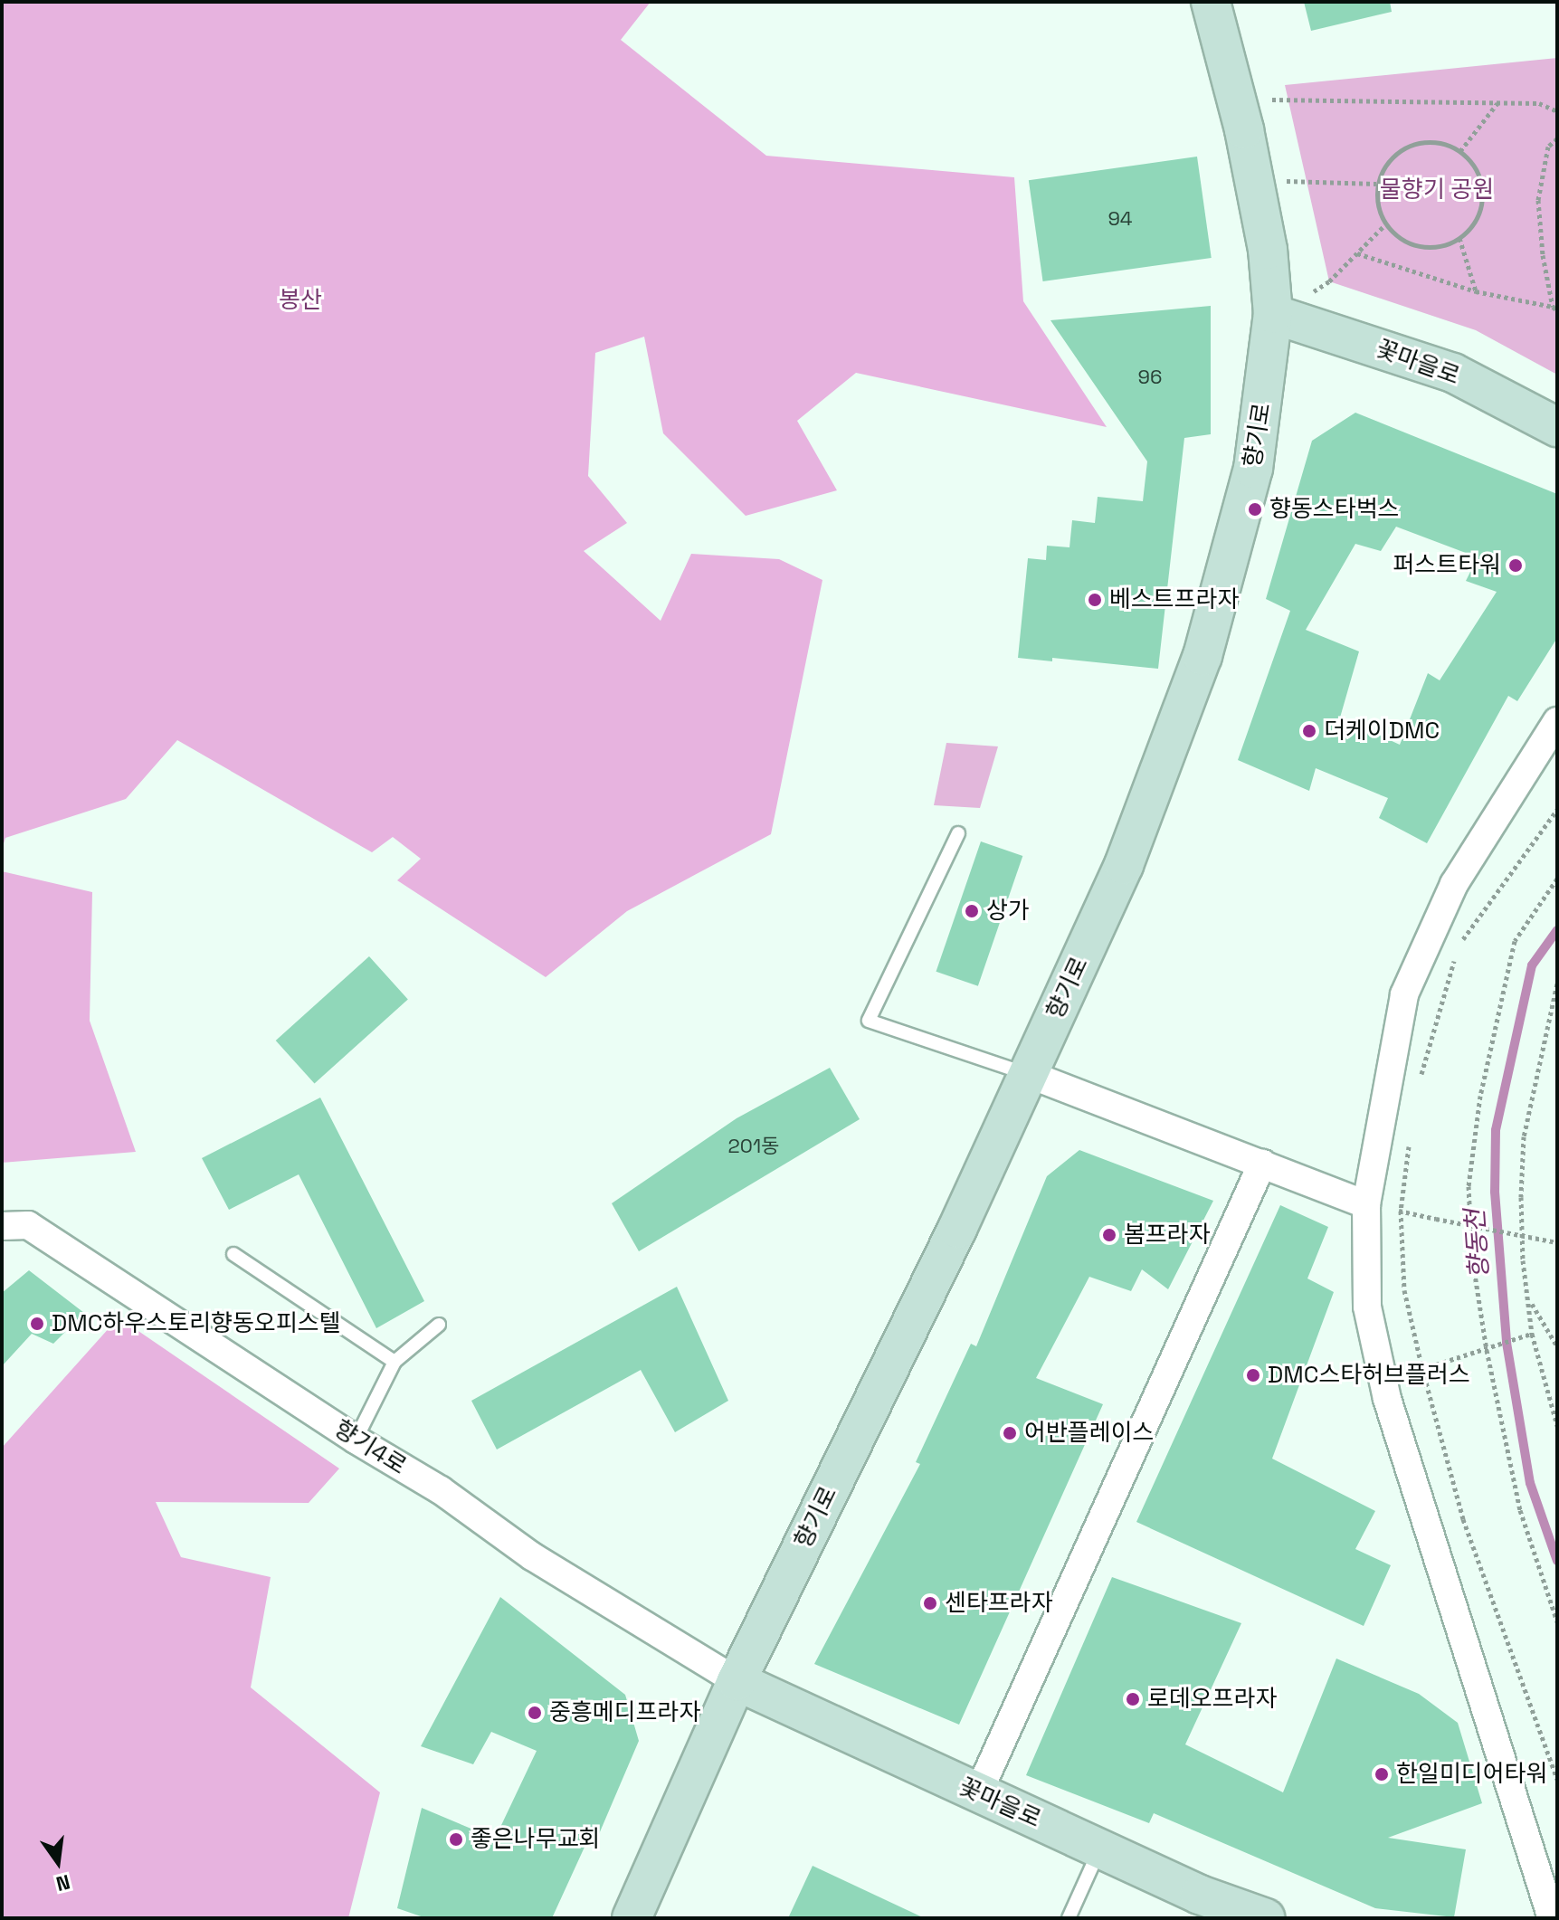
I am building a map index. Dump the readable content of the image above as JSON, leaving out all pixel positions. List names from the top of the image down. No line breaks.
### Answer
{"streets":{"main road":["꽃마을로","향기로"],"street":["향기4로"]},"crossings":[["꽃마을로","향기로"],["꽃마을로","향기4로"],["향기로","향기4로"]],"water":["향동천"],"parks":["물향기 공원","봉산"],"places":["향동스타벅스","퍼스트타워","베스트프라자","더케이DMC","상가","봄프라자","DMC하우스토리향동오피스텔","DMC스타허브플러스","어반플레이스","센타프라자","로데오프라자","중흥메디프라자","한일미디어타워","좋은나무교회"],"house_numbers":["94","96","201동"],"north":"bottom"}
